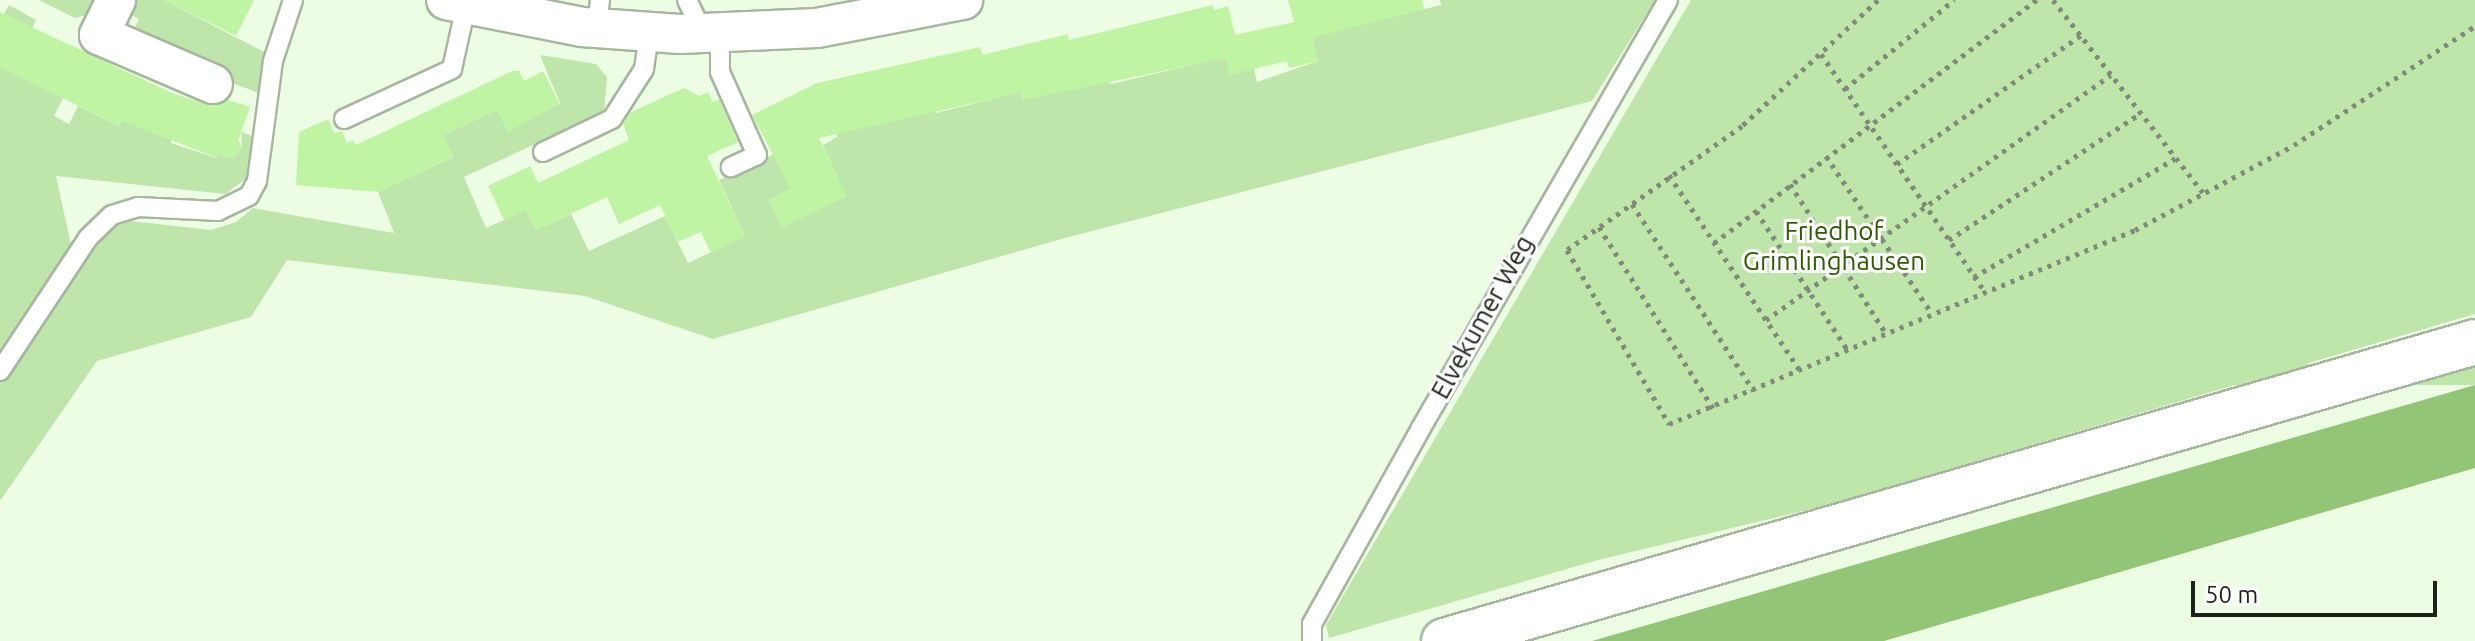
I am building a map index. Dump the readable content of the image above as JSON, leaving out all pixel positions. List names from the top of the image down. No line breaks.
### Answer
{"streets":{"lane":["Elvekumer Weg"]},"parks":["Friedhof Grimlinghausen"],"scale_bar":"50 m"}
